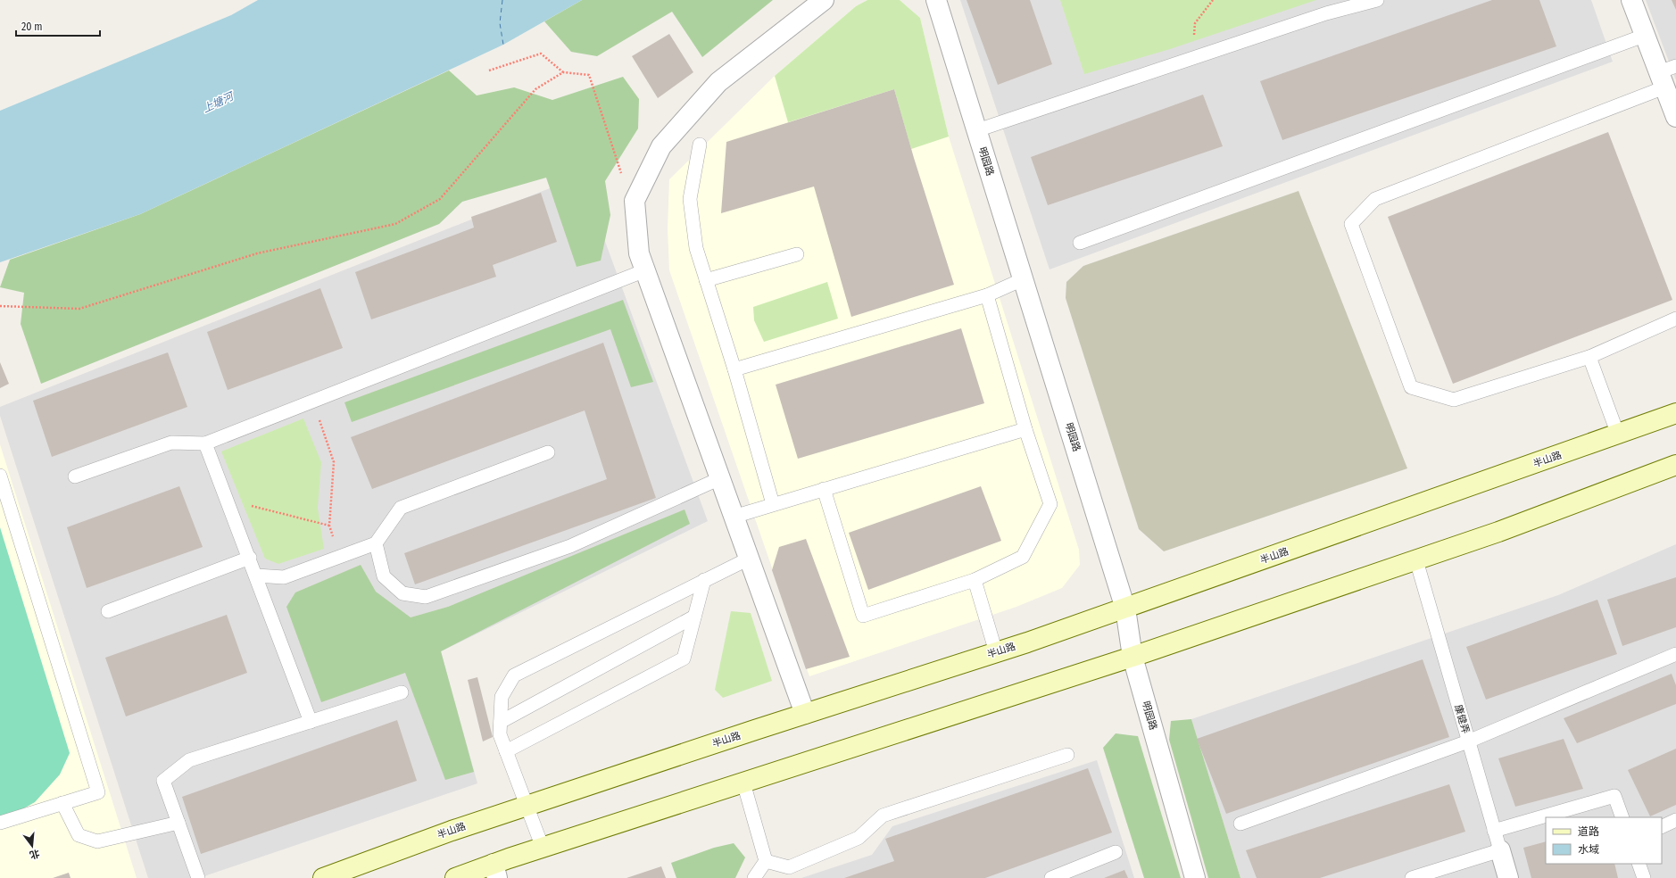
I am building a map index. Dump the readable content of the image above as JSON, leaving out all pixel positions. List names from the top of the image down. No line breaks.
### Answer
{"streets":{"main road":["半山路"],"street":["明园路","康健弄"]},"crossings":[["明园路","半山路"]],"water":["上塘河"],"legend":["道路","水域"],"scale_bar":"20 m","north":"bottom"}
